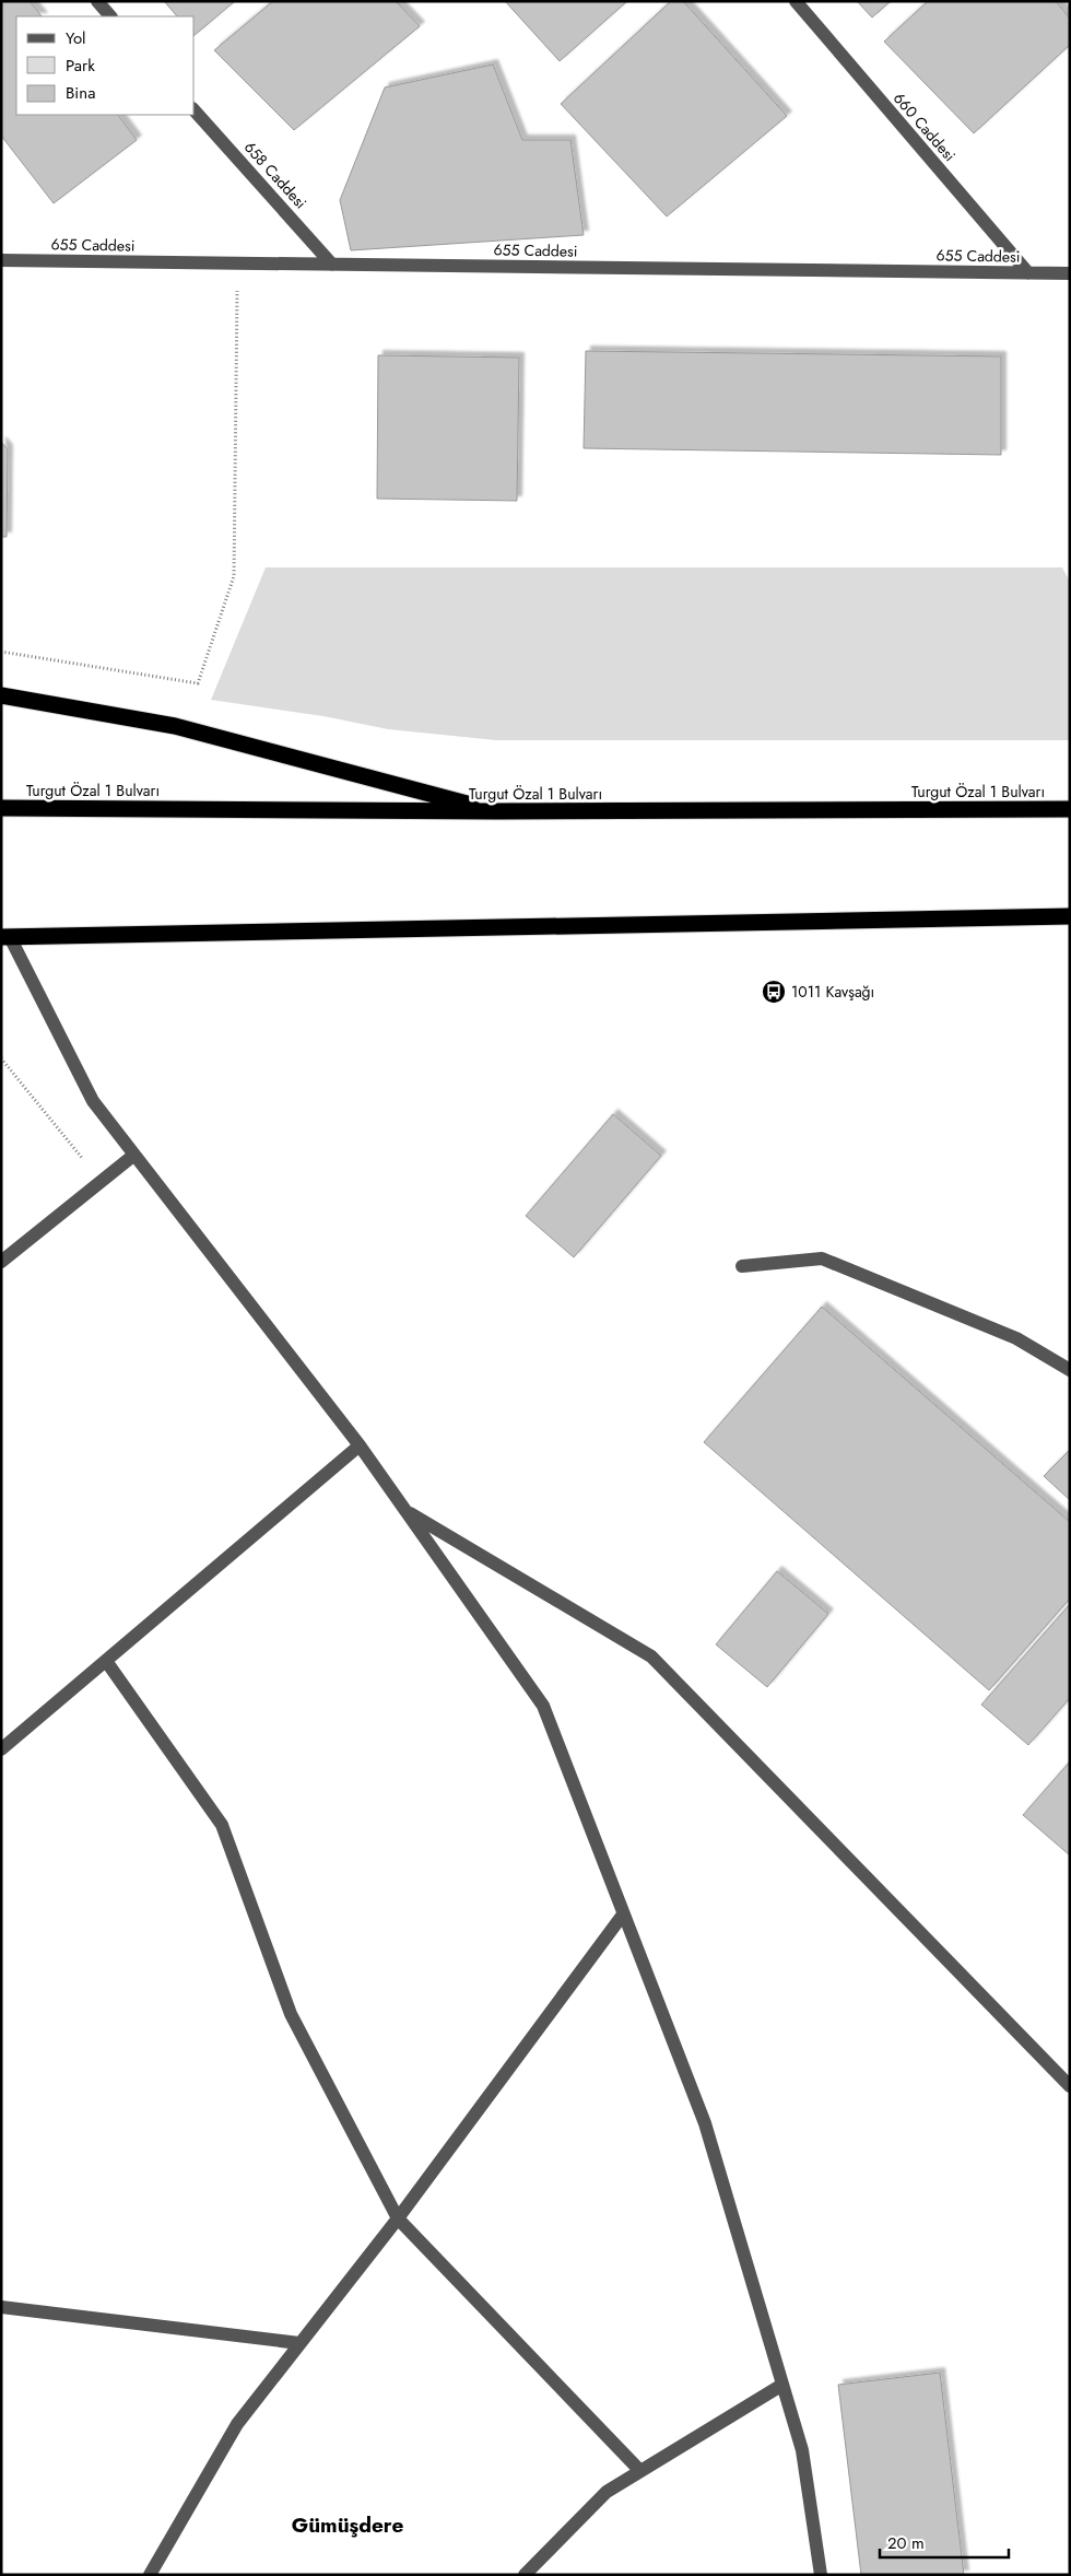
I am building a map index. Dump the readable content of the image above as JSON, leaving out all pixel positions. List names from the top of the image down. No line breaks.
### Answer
{"streets":{"highway":["Turgut Özal 1 Bulvarı"],"street":["660 Caddesi","658 Caddesi","655 Caddesi"]},"crossings":[["660 Caddesi","655 Caddesi"],["658 Caddesi","655 Caddesi"]],"districts":["Gümüşdere"],"places":{"bus stop":["1011 Kavşağı"]},"legend":["Yol","Park","Bina"],"scale_bar":"20 m"}
